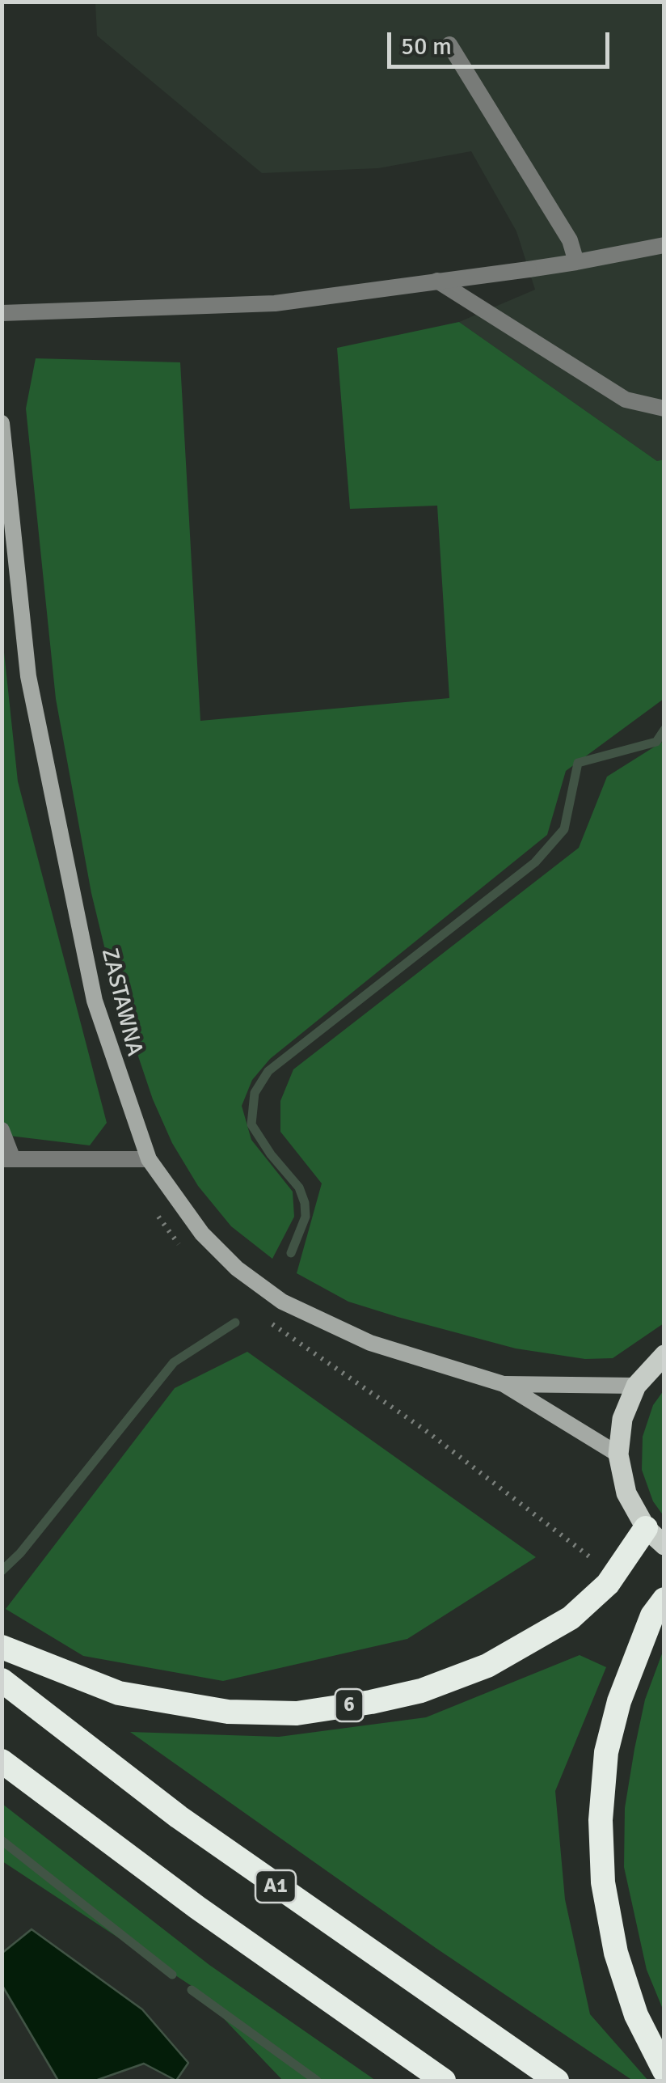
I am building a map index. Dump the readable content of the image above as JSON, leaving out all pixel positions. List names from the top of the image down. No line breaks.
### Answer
{"streets":{"highway":["6","A1"],"main road":["ZASTAWNA"]},"crossings":[["ZASTAWNA","6"]],"scale_bar":"50 m"}
